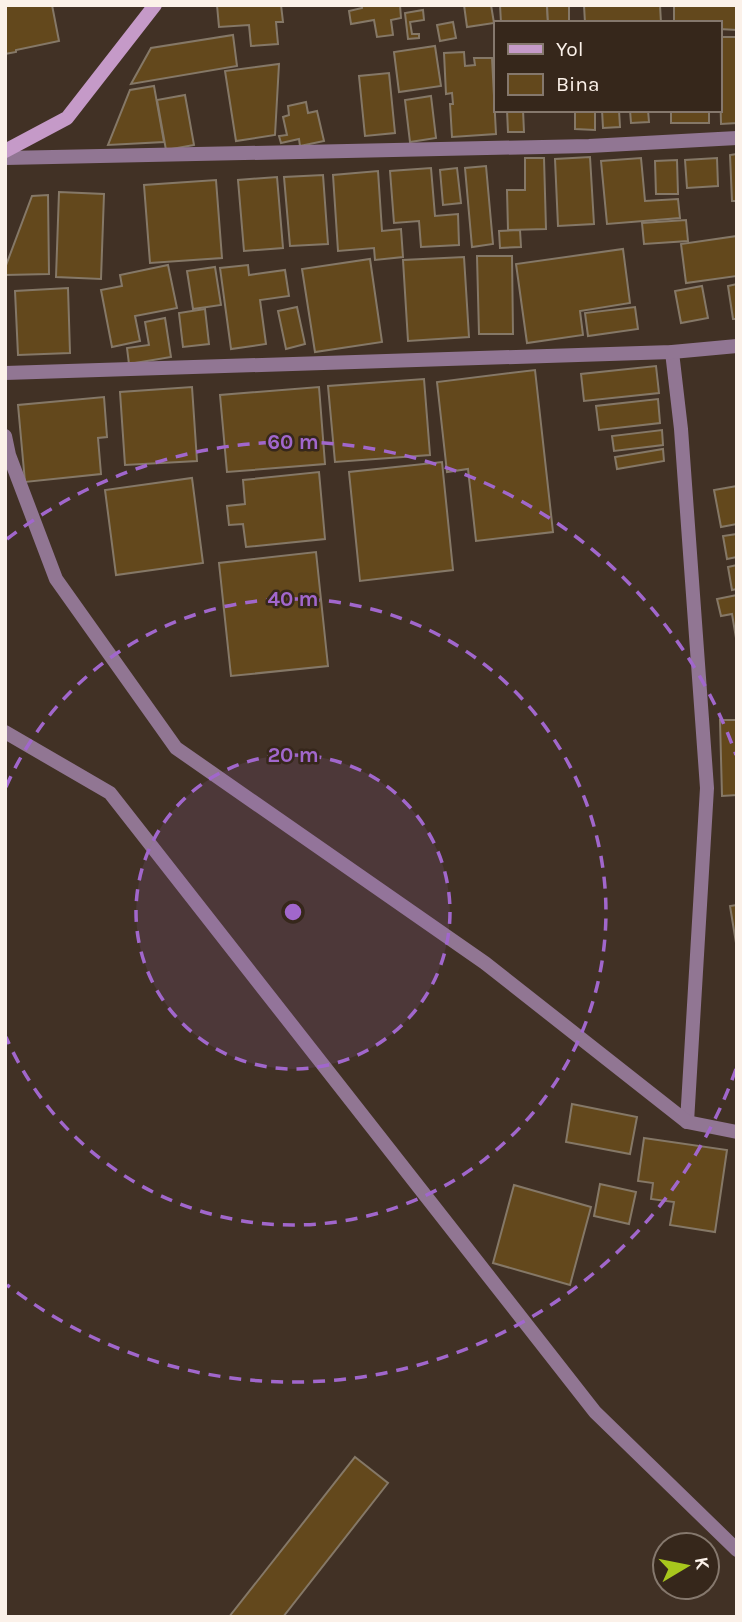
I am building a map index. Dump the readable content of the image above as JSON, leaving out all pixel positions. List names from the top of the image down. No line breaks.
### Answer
{"legend":["Yol","Bina"],"north":"right","rings":["60 m","40 m","20 m"]}
